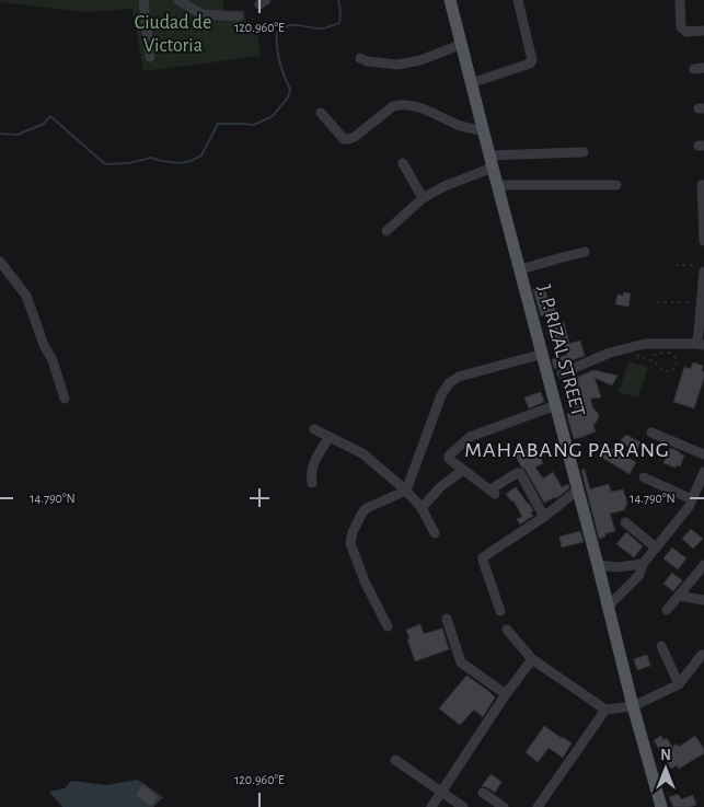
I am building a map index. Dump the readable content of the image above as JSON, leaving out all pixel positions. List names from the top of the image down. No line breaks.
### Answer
{"streets":{"main road":["J. P. RIZAL STREET"]},"districts":["MAHABANG PARANG"],"parks":["Ciudad de Victoria"],"north":"top","coordinates":["120.960°E","14.790°N"]}
